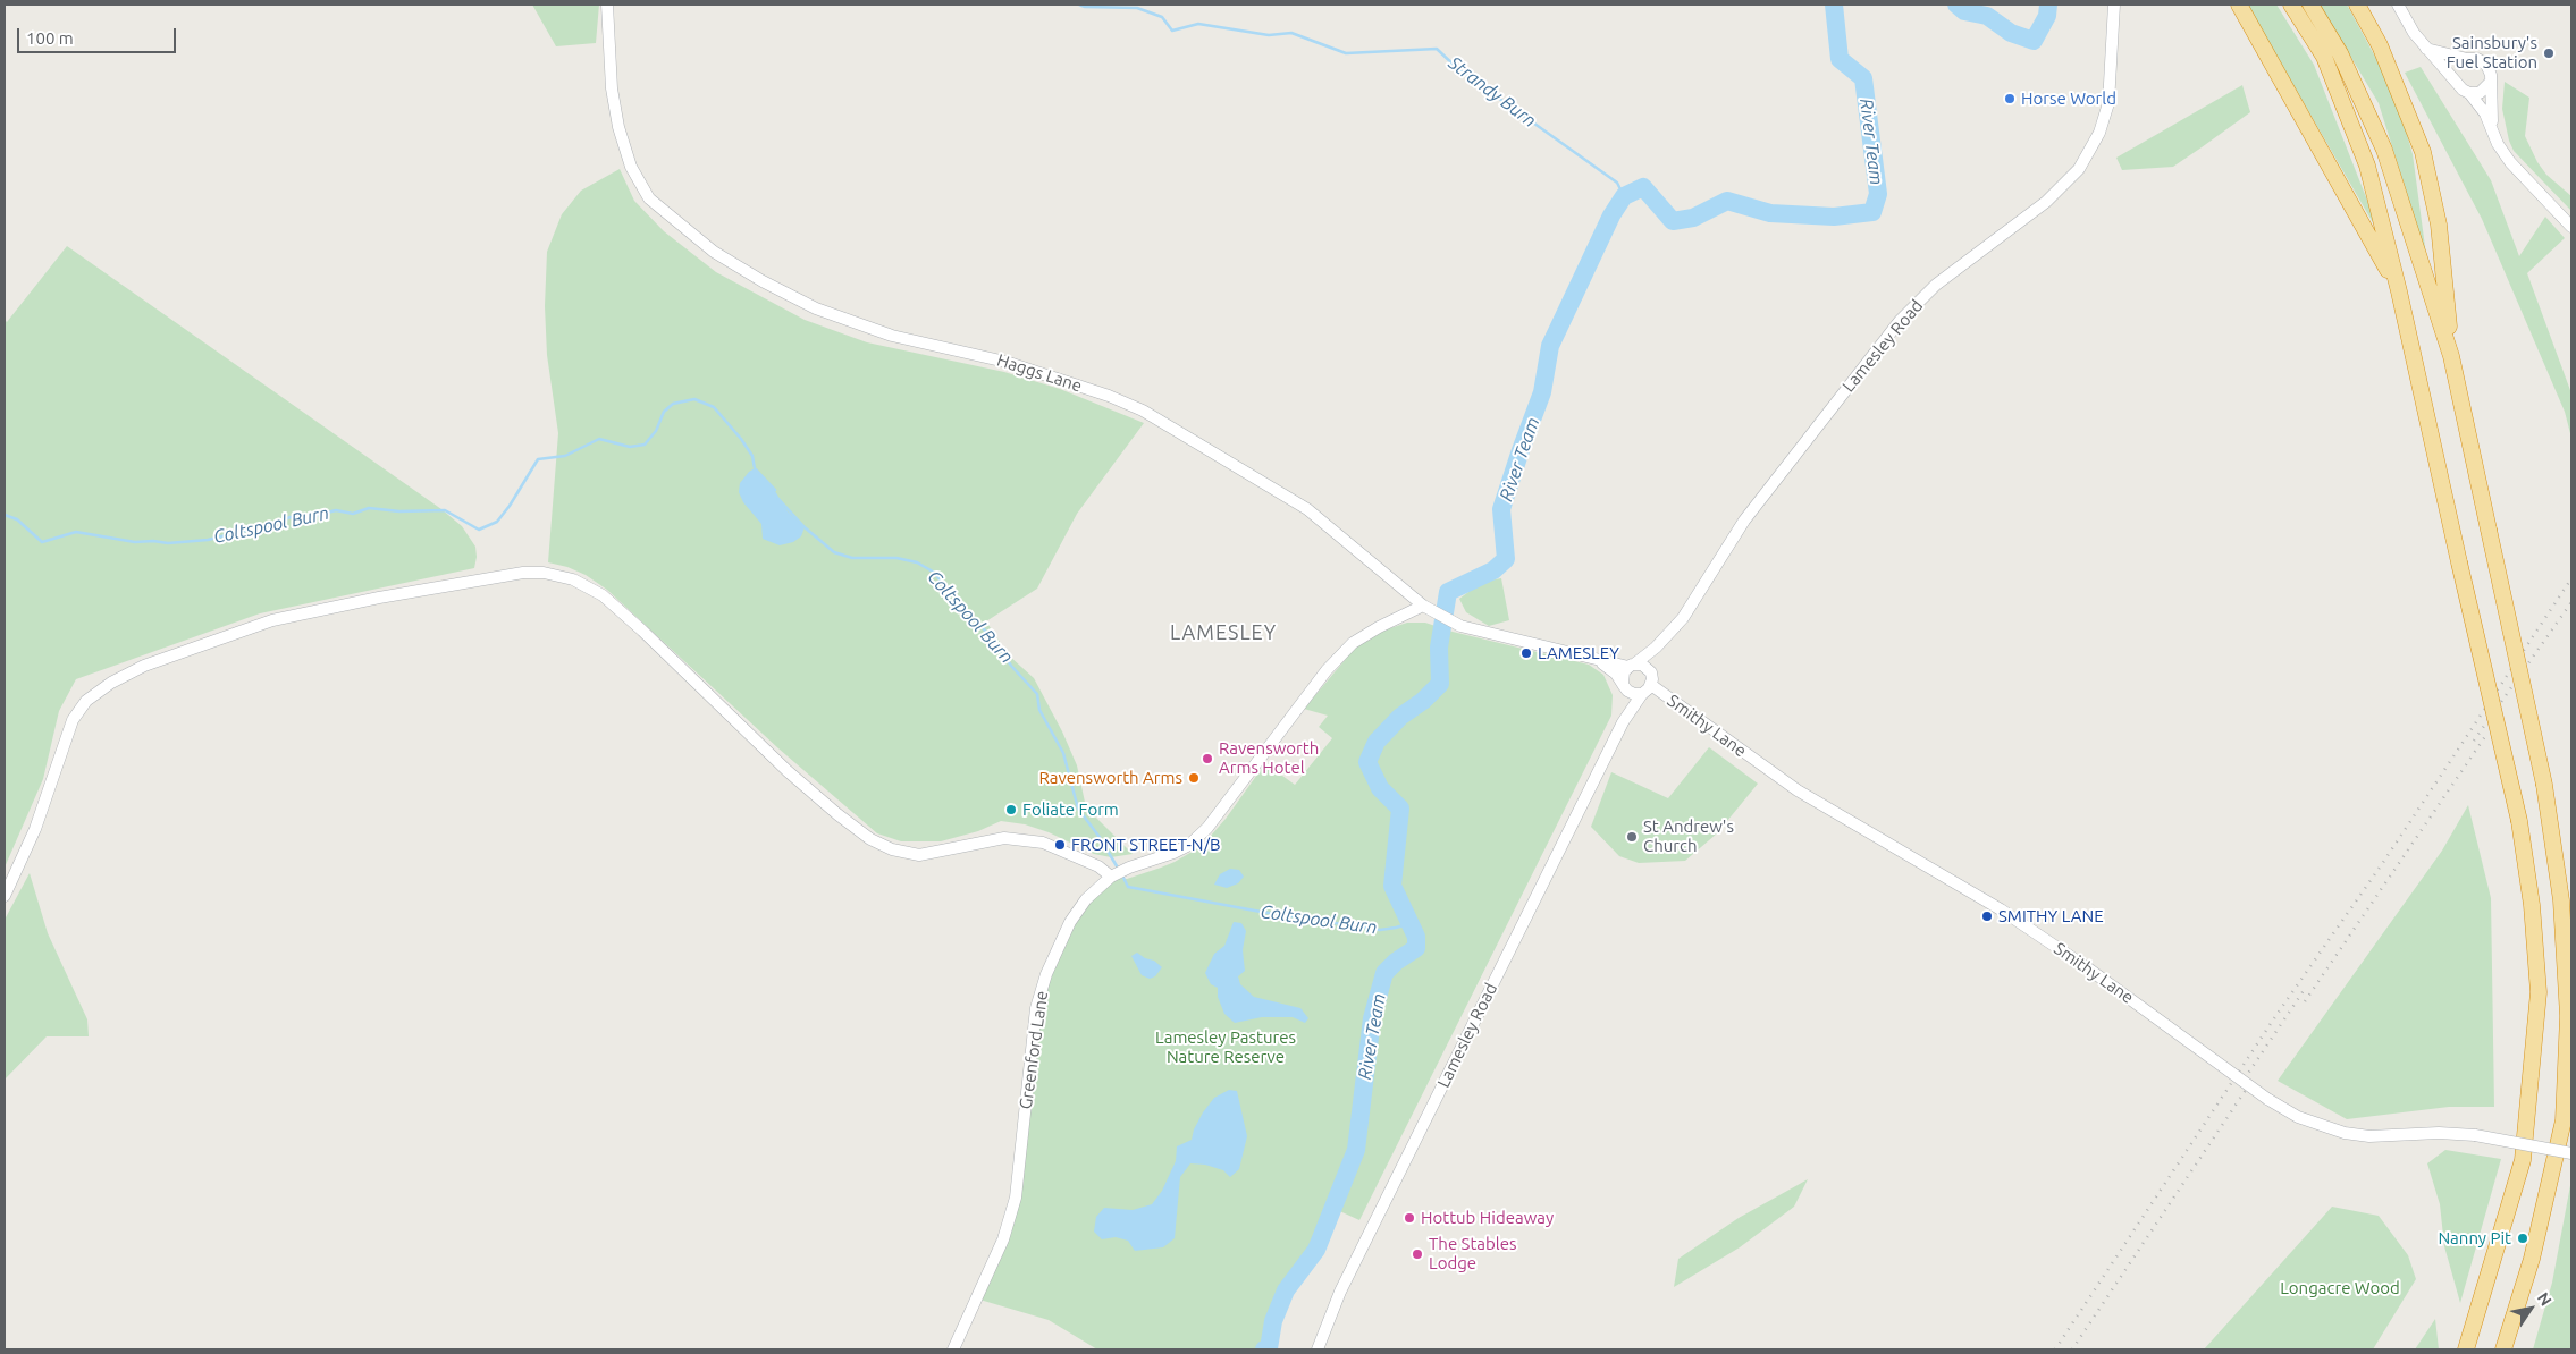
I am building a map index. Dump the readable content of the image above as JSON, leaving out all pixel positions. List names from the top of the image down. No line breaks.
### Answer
{"streets":{"street":["Lamesley Road","Haggs Lane","Smithy Lane","Greenford Lane"]},"crossings":[["Lamesley Road","Haggs Lane"],["Lamesley Road","Smithy Lane"],["Haggs Lane","Smithy Lane"],["Haggs Lane","Greenford Lane"]],"districts":["LAMESLEY"],"water":["Strandy Burn","River Team","Coltspool Burn"],"parks":["Lamesley Pastures Nature Reserve","Longacre Wood"],"places":["Sainsbury's Fuel Station","Horse World","LAMESLEY","Ravensworth Arms Hotel","Ravensworth Arms","Foliate Form","St Andrew's Church","FRONT STREET-N/B","SMITHY LANE","Hottub Hideaway","Nanny Pit","The Stables Lodge"],"scale_bar":"100 m","north":"top right"}
